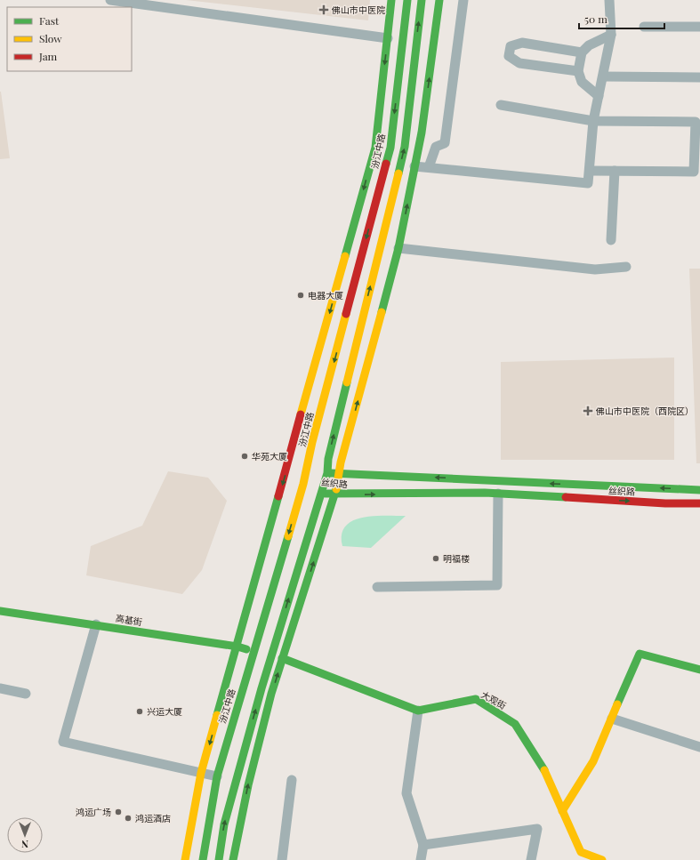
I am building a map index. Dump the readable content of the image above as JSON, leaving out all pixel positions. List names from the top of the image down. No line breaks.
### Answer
{"streets":{"main road":["汾江中路","丝织路","高基街","大观街"]},"crossings":[["汾江中路","丝织路"],["汾江中路","高基街"]],"places":{"health":["佛山市中医院","佛山市中医院（西院区）"],"other":["电器大厦","华苑大厦","明福楼","兴运大厦","鸿运广场","鸿运酒店"]},"legend":["Fast","Slow","Jam"],"scale_bar":"50 m","north":"bottom"}
